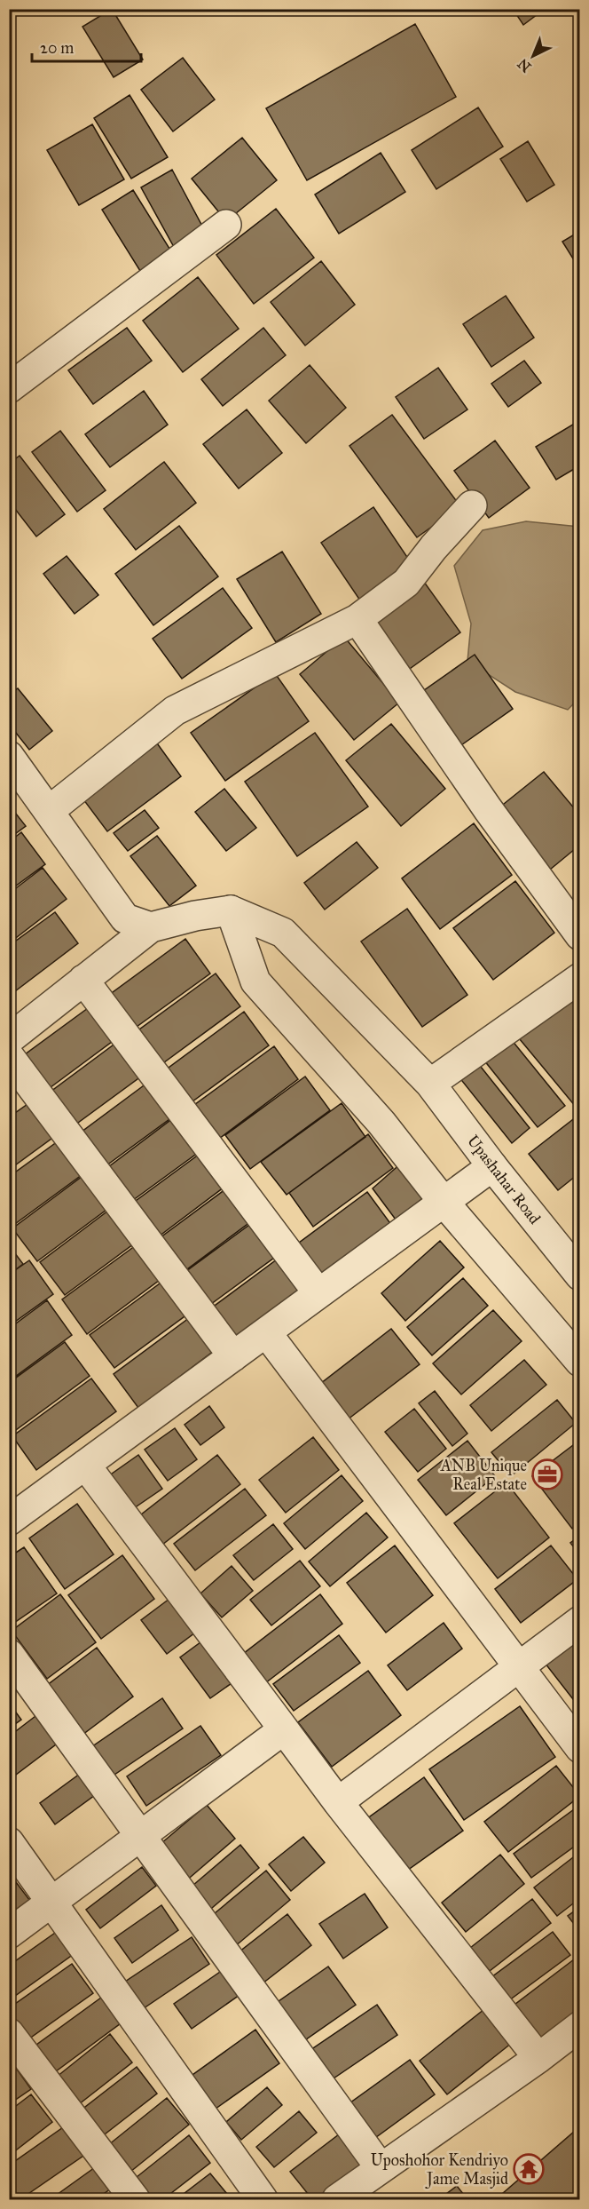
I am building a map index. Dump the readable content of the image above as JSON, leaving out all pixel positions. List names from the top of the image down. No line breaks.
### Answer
{"streets":{"street":["Upashahar Road"]},"places":{"office":["ANB Unique Real Estate"],"temple":["Uposhohor Kendriyo Jame Masjid"]},"scale_bar":"20 m","north":"bottom left"}
